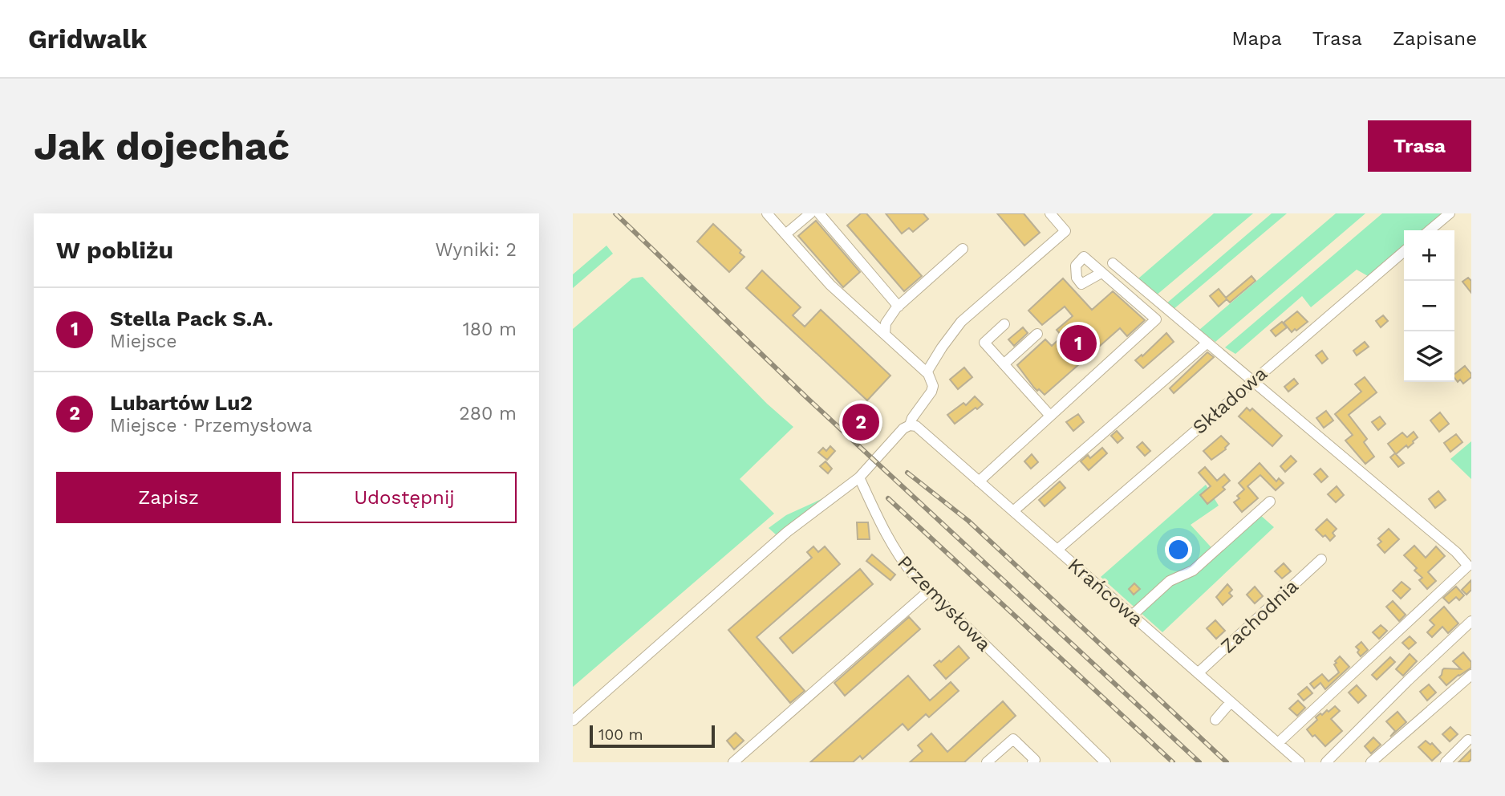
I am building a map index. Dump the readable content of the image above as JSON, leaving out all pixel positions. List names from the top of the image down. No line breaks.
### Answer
{"streets":{"street":["Składowa","Krańcowa","Przemysłowa","Zachodnia"]},"crossings":[["Składowa","Krańcowa"],["Krańcowa","Zachodnia"]],"scale_bar":"100 m","page":{"header":"Gridwalk","nav":["Mapa","Trasa","Zapisane"],"buttons":["Trasa",["Zapisz","Udostępnij"]],"title":"Jak dojechać","heading":["W pobliżu","Wyniki: 2"],"map_buttons":["+","−"],"list":[{"mark":"1","name":"Stella Pack S.A.","note":"Miejsce","value":"180 m"},{"mark":"2","name":"Lubartów Lu2","note":"Miejsce · Przemysłowa","value":"280 m"}],"pins":["1","2"],"scale":"100 m"}}
